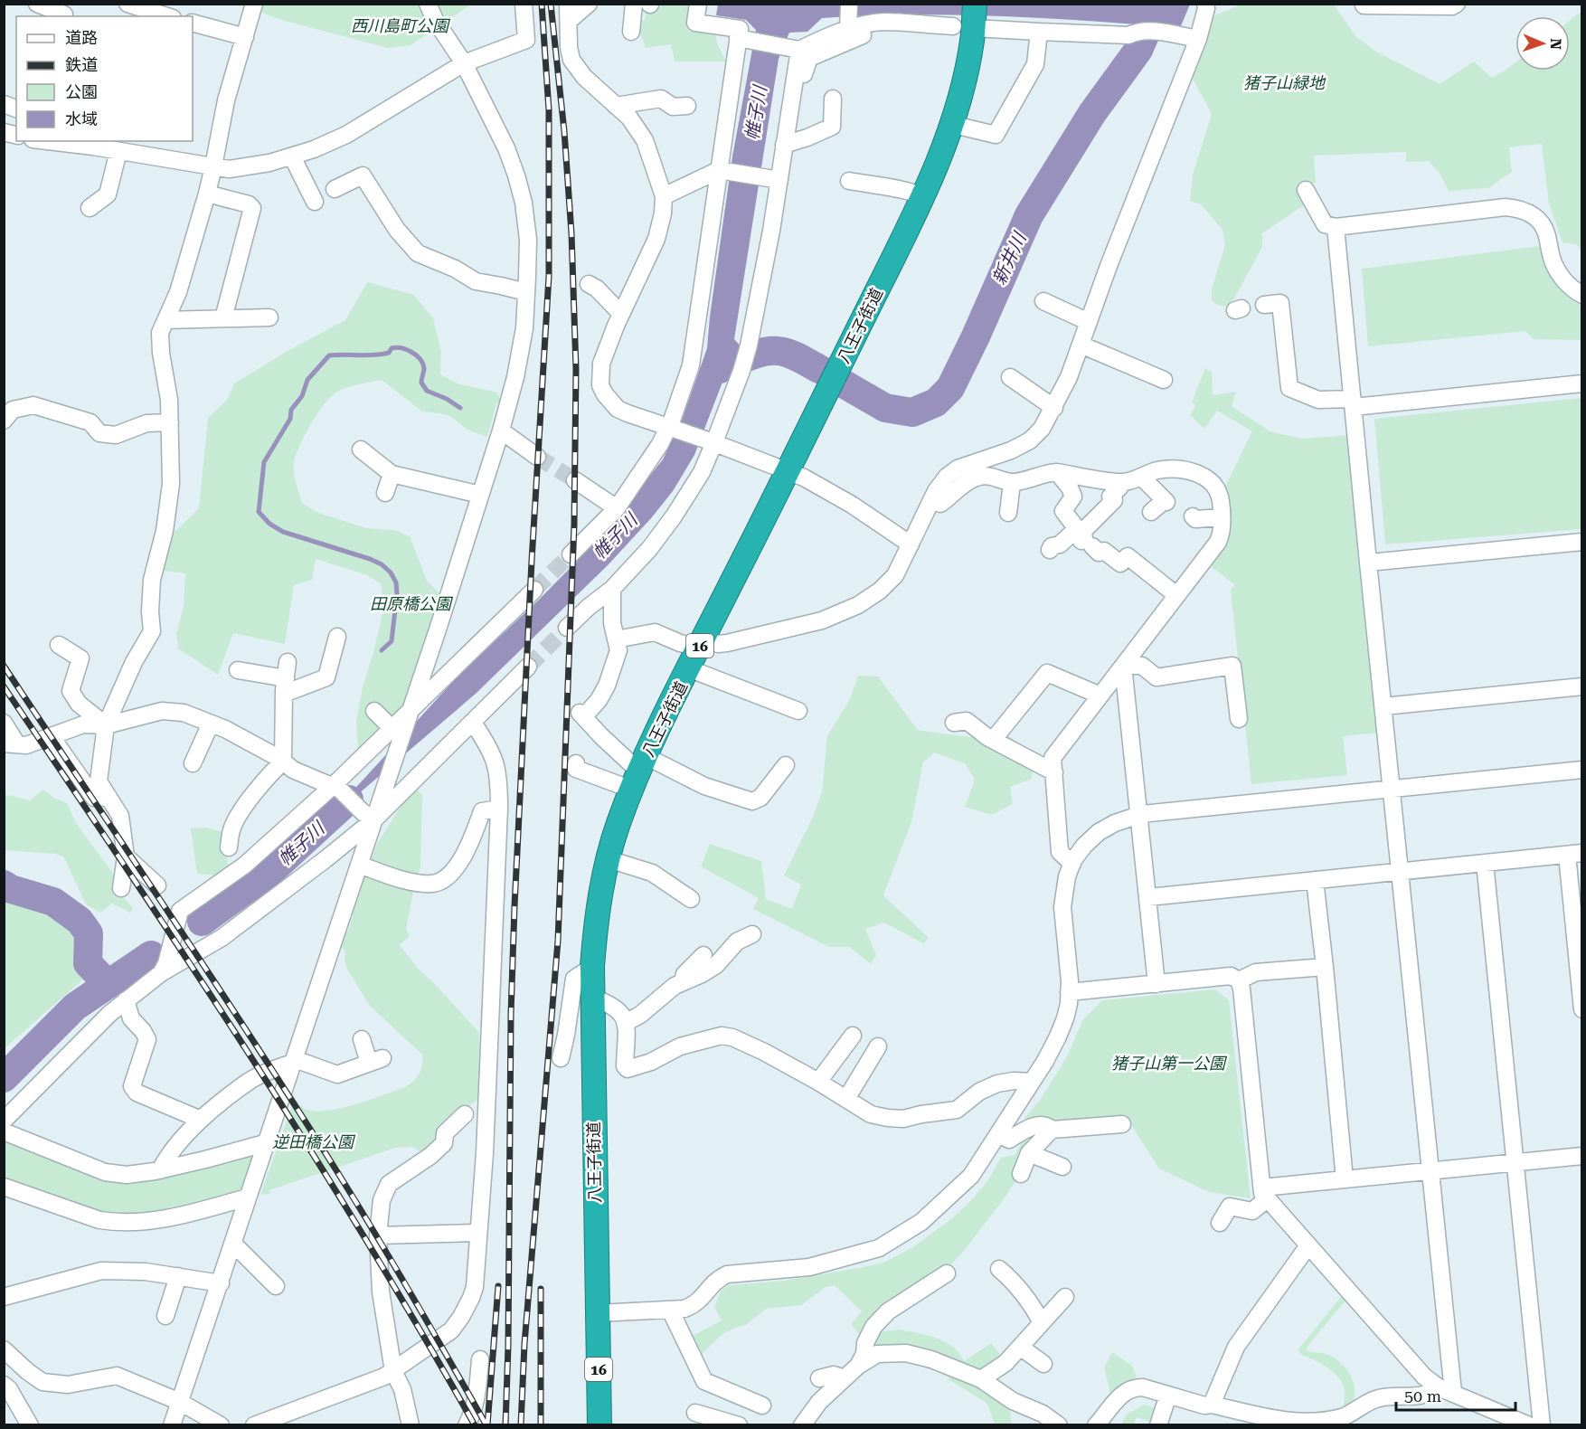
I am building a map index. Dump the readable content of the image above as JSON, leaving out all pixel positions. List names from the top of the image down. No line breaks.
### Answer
{"streets":{"highway":["八王子街道","16"]},"water":["帷子川","新井川"],"parks":["西川島町公園","猪子山緑地","田原橋公園","猪子山第一公園","逆田橋公園"],"legend":["道路","鉄道","公園","水域"],"scale_bar":"50 m","north":"right"}
